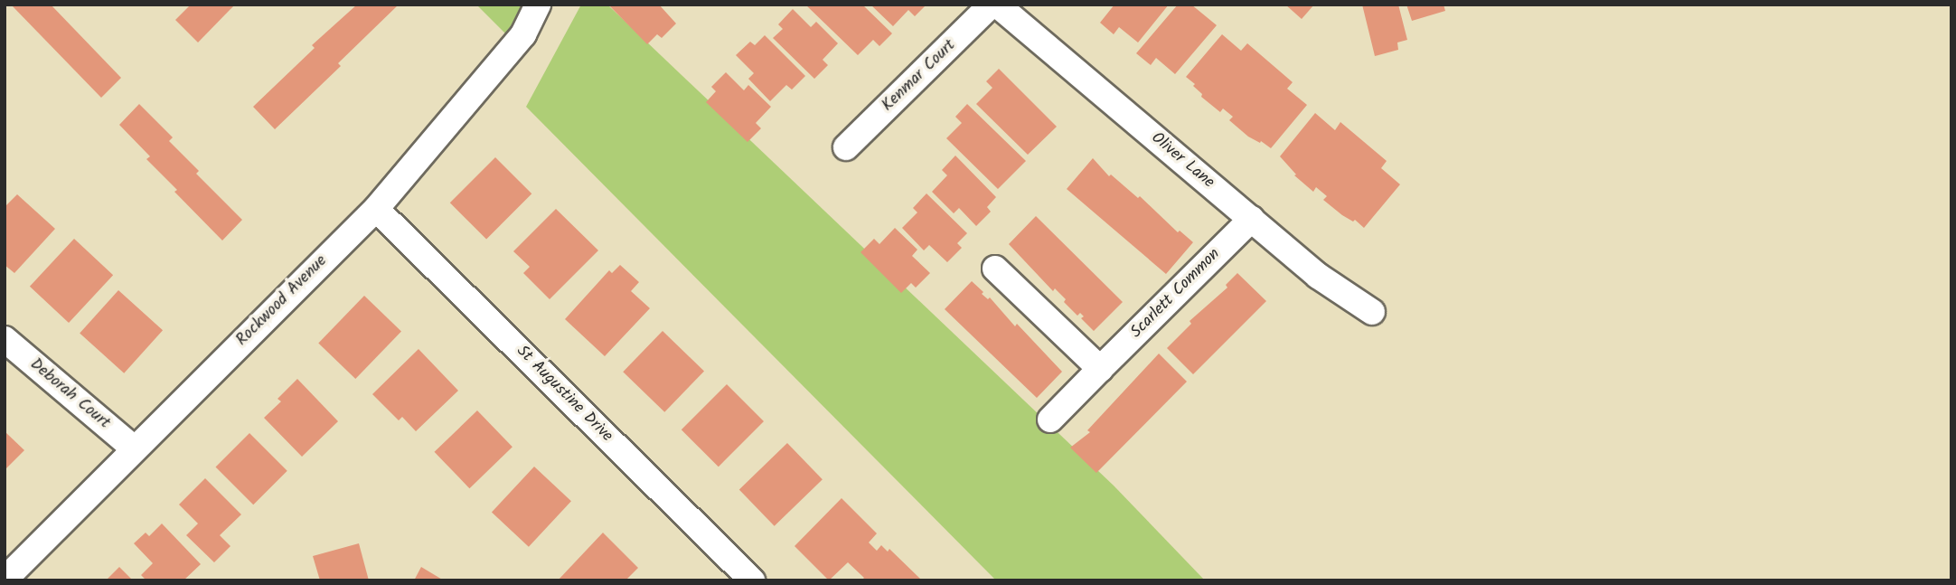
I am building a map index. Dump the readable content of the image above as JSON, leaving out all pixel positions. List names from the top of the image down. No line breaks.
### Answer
{"streets":{"street":["Kenmar Court","Oliver Lane","Scarlett Common","Rockwood Avenue","Deborah Court","St Augustine Drive"]},"crossings":[["Oliver Lane","Scarlett Common"],["Rockwood Avenue","Deborah Court"],["Rockwood Avenue","St Augustine Drive"]]}
